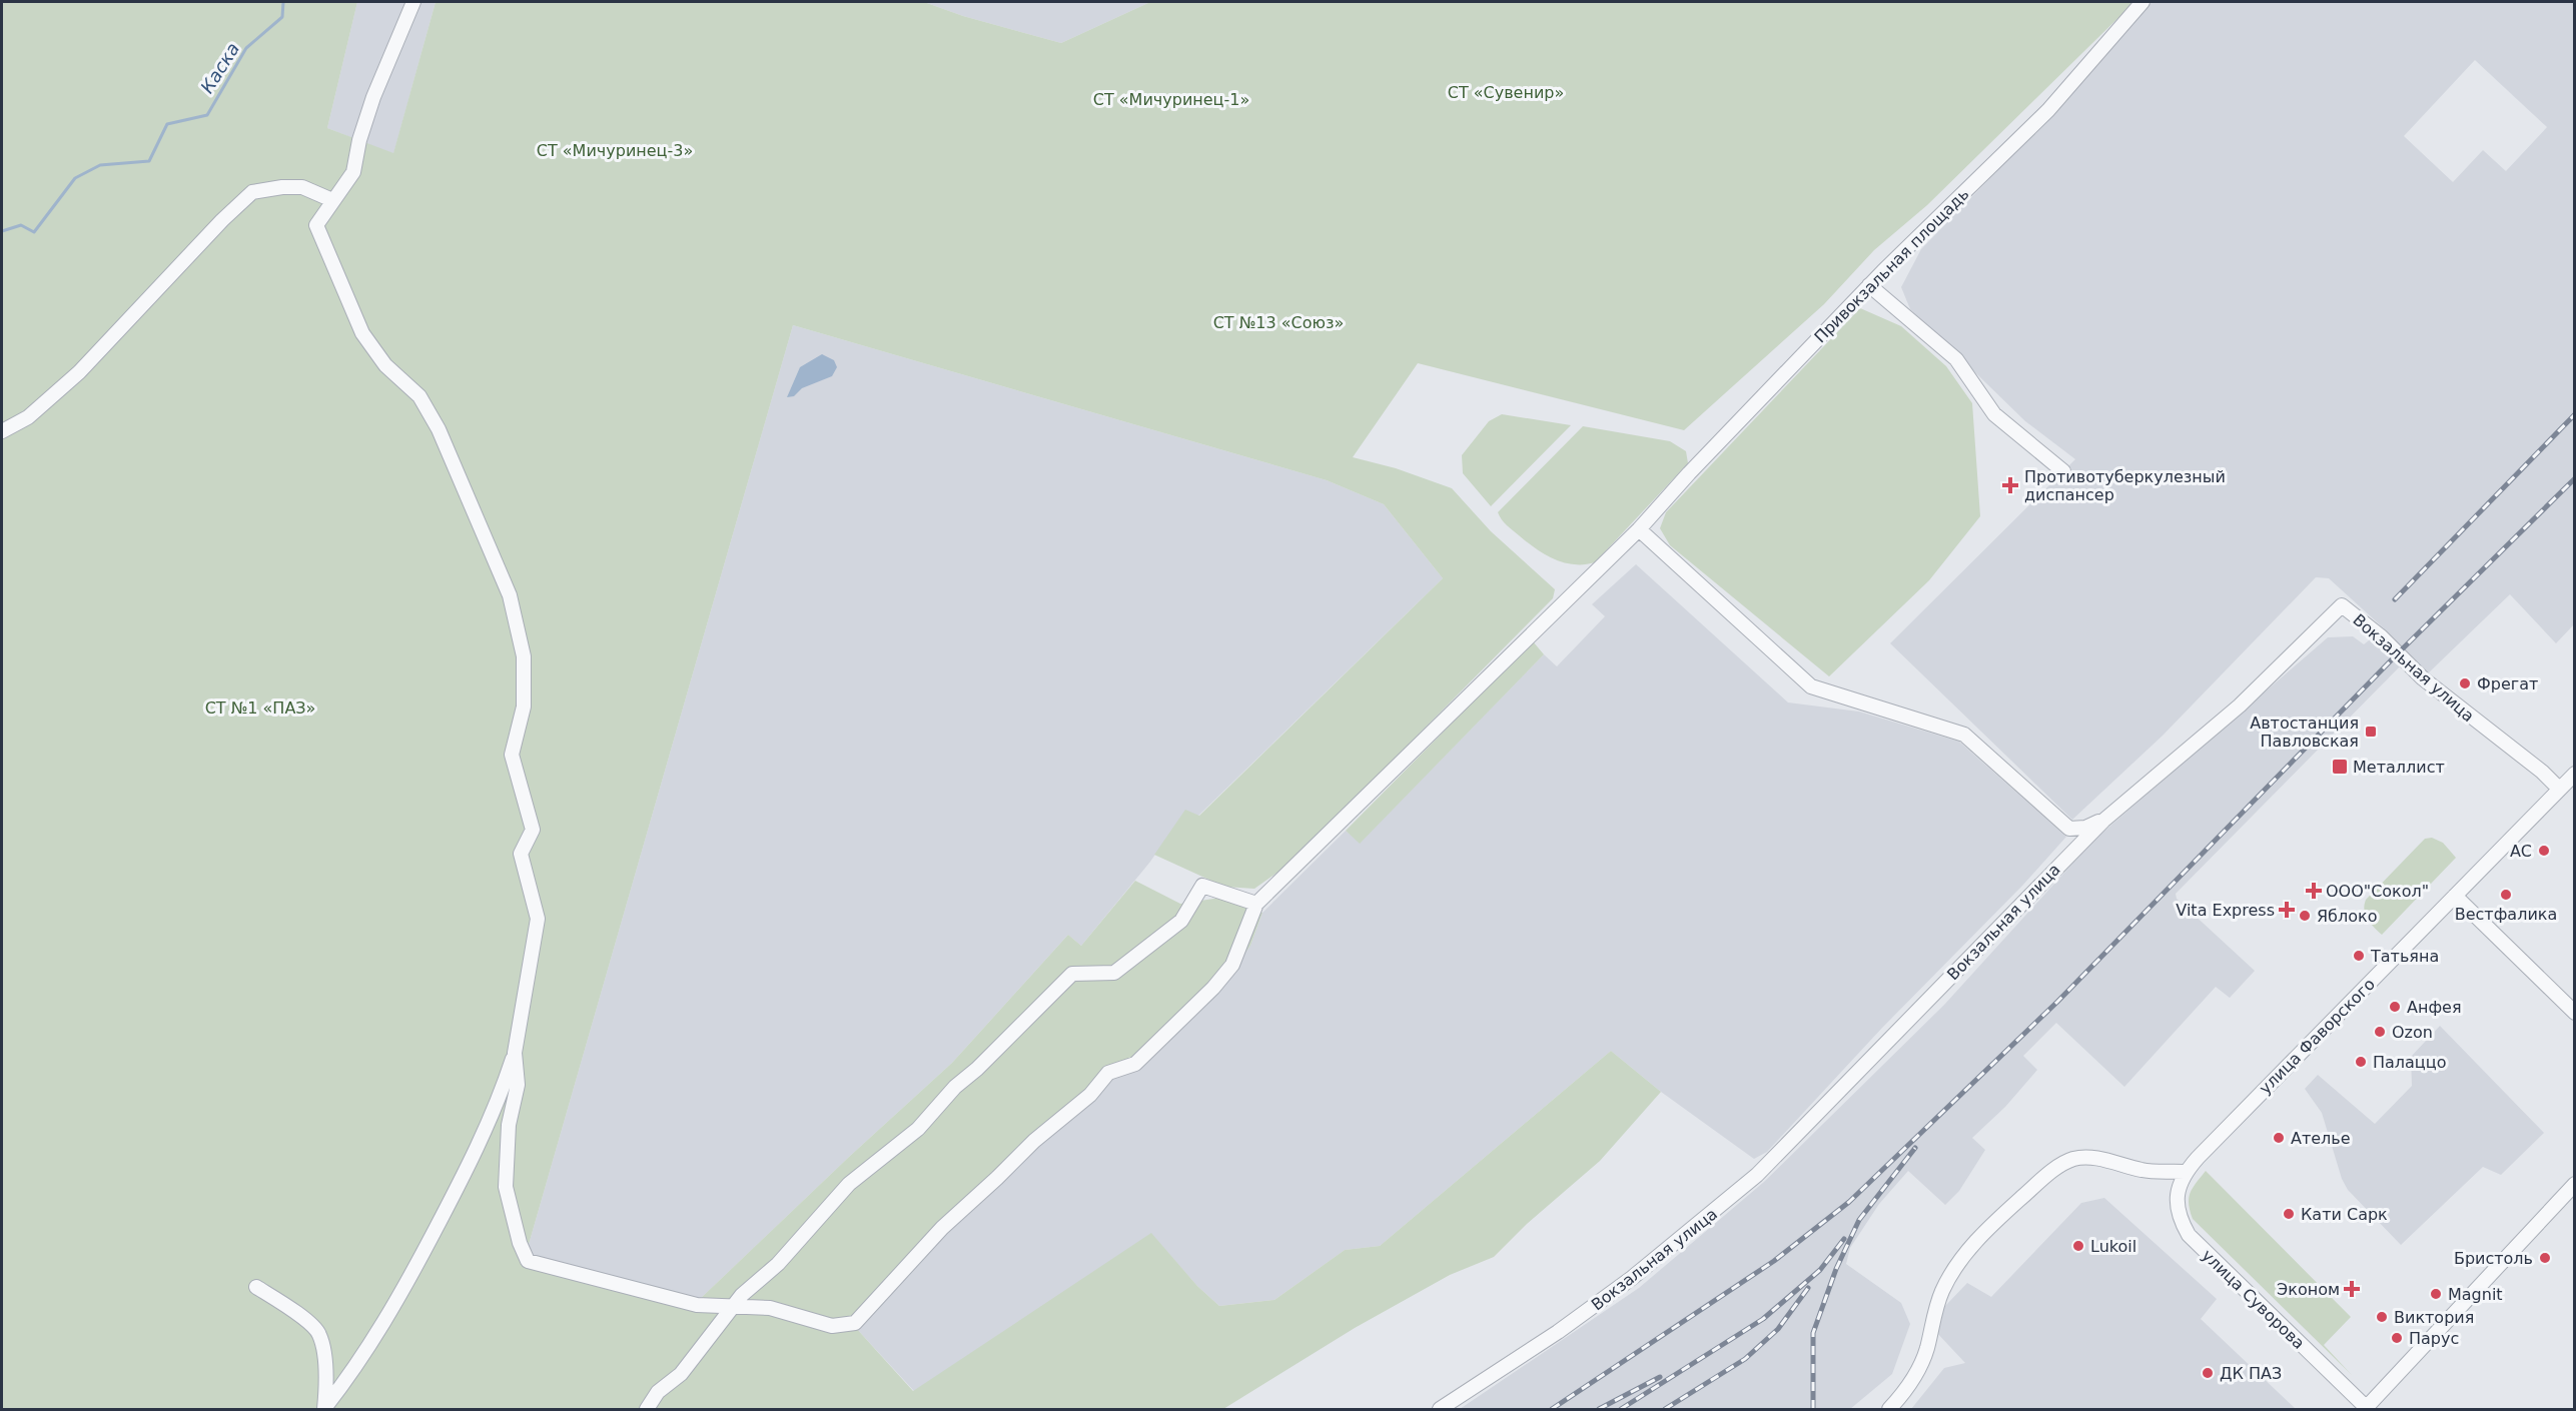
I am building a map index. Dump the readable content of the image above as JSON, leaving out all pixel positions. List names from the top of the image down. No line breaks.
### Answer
{"streets":{"street":["Привокзальная площадь","Вокзальная улица","улица Фаворского","улица Суворова"]},"crossings":[["Вокзальная улица","улица Фаворского"],["улица Фаворского","улица Суворова"]],"water":["Каска"],"parks":["СТ «Сувенир»","СТ «Мичуринец-1»","СТ «Мичуринец-3»","СТ №13 «Союз»","СТ №1 «ПАЗ»"],"places":{"health":["Противотуберкулезный диспансер","ООО\"Сокол\"","Vita Express","Эконом"],"other":["Фрегат","АС","Вестфалика","Яблоко","Татьяна","Анфея","Ozon","Палаццо","Ателье","Кати Сарк","Lukoil","Бристоль","Magnit","Виктория","Парус","ДК ПАЗ"],"transit":["Автостанция Павловская","Металлист"]}}
